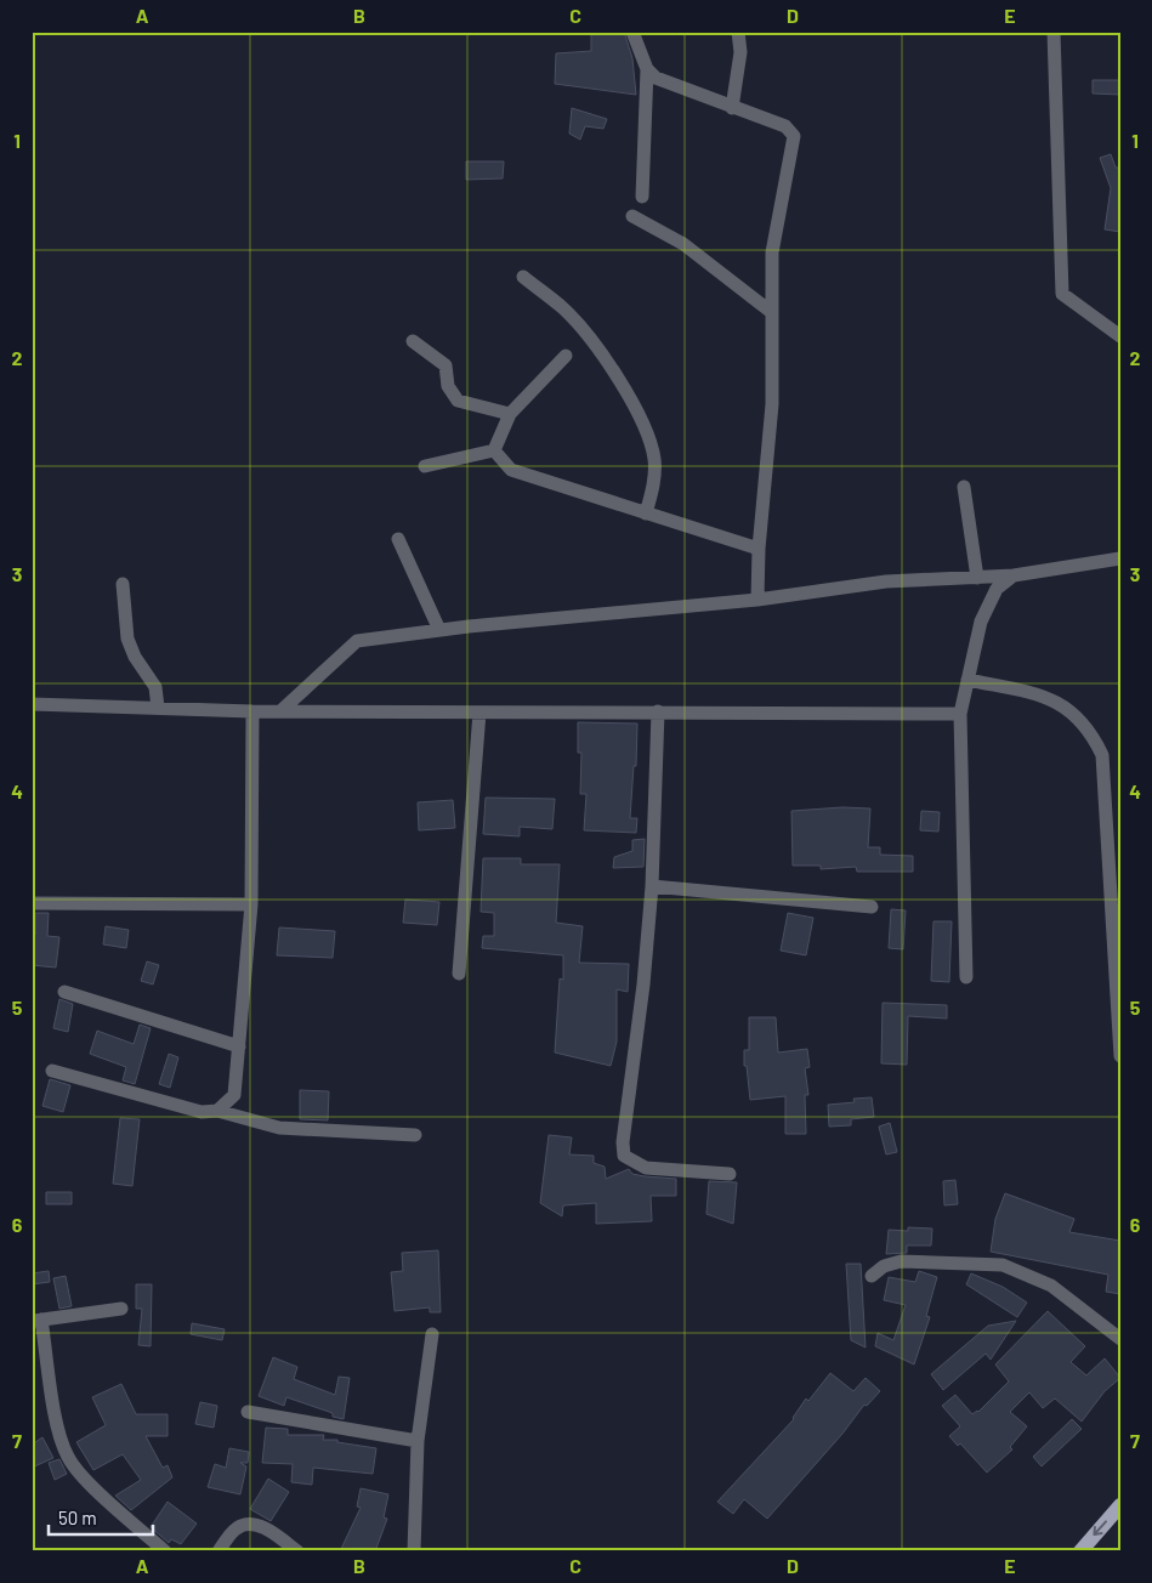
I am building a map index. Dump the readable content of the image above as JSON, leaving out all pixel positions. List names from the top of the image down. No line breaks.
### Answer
{"scale_bar":"50 m","grid":{"columns":["A","B","C","D","E"],"rows":["1","2","3","4","5","6","7"]}}
